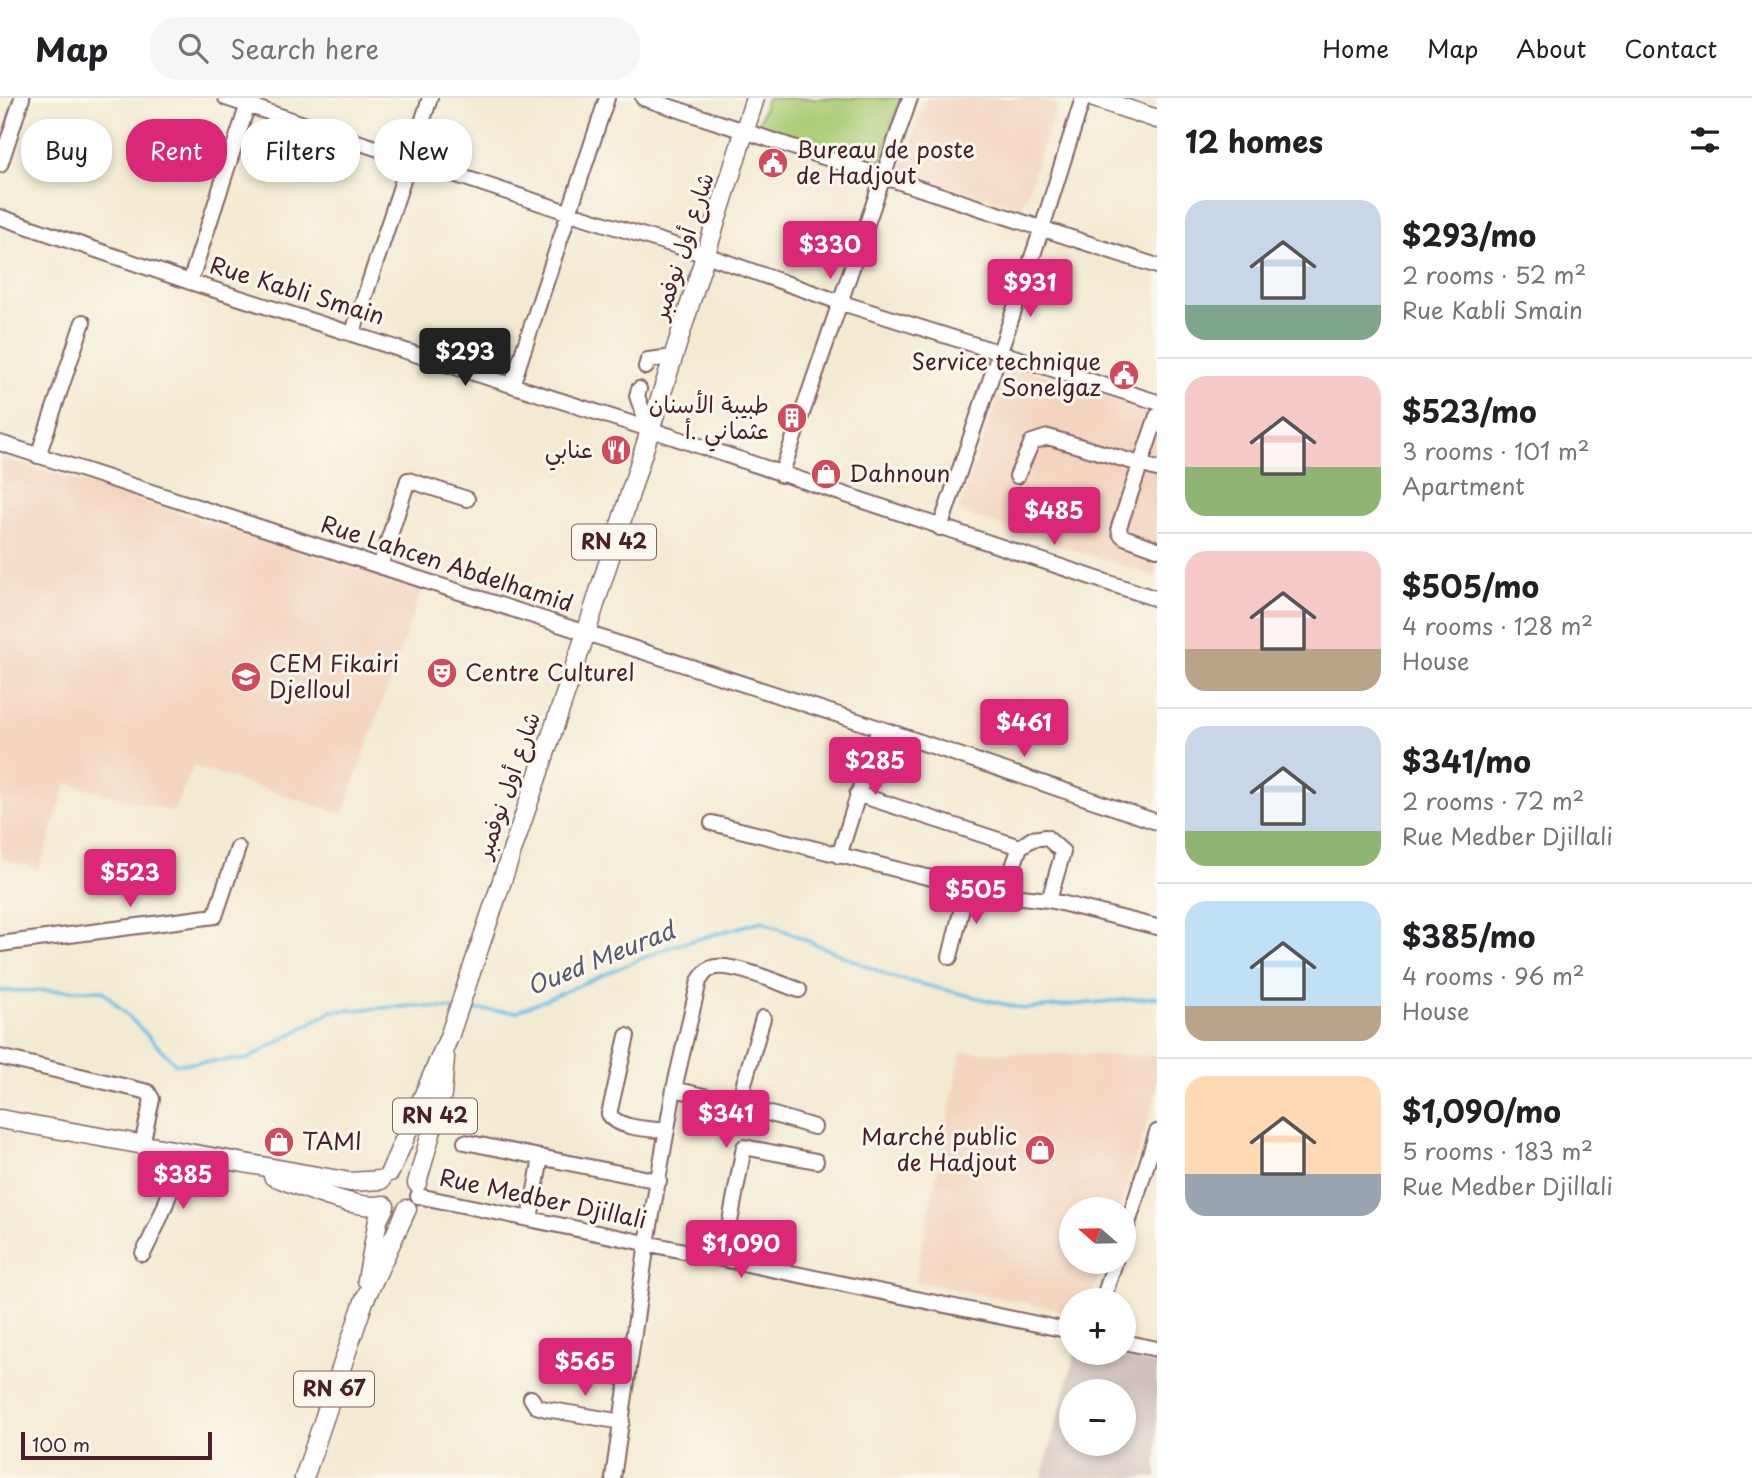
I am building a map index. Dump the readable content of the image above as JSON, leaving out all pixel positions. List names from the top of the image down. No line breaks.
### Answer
{"streets":{"main road":["شارع أول نوفمبر","RN 42","RN 67"],"street":["Rue Kabli Smain","Rue Lahcen Abdelhamid","Rue Medber Djillali"]},"crossings":[["شارع أول نوفمبر","Rue Kabli Smain"],["شارع أول نوفمبر","RN 42"],["شارع أول نوفمبر","Rue Lahcen Abdelhamid"],["RN 42","Rue Medber Djillali"],["RN 42","RN 67"],["Rue Medber Djillali","RN 67"]],"water":["Oued Meurad"],"places":{"public building":["Bureau de poste de Hadjout","Service technique Sonelgaz"],"building":["طبيبة الأسنان عثماني .أ"],"restaurant":["عنابي"],"shop":["Dahnoun","TAMI","Marché public de Hadjout"],"theatre":["Centre Culturel"],"school or university":["CEM Fikairi Djelloul"]},"scale_bar":"100 m","north":"left","page":{"header":"Map","search":"Search here","nav":["Home","Map","About","Contact"],"heading":"12 homes","chip":["Buy","Rent","Filters","New"],"list":[{"name":"$293/mo","note":"2 rooms · 52 m² · Rue Kabli Smain"},{"name":"$523/mo","note":"3 rooms · 101 m² · Apartment"},{"name":"$505/mo","note":"4 rooms · 128 m² · House"},{"name":"$341/mo","note":"2 rooms · 72 m² · Rue Medber Djillali"},{"name":"$385/mo","note":"4 rooms · 96 m² · House"},{"name":"$1,090/mo","note":"5 rooms · 183 m² · Rue Medber Djillali"}],"price":["$330","$931","$293","$485","$461","$285","$523","$505","$341","$385","$1,090","$565"],"map_buttons":["+","−"],"scale":"100 m"}}
